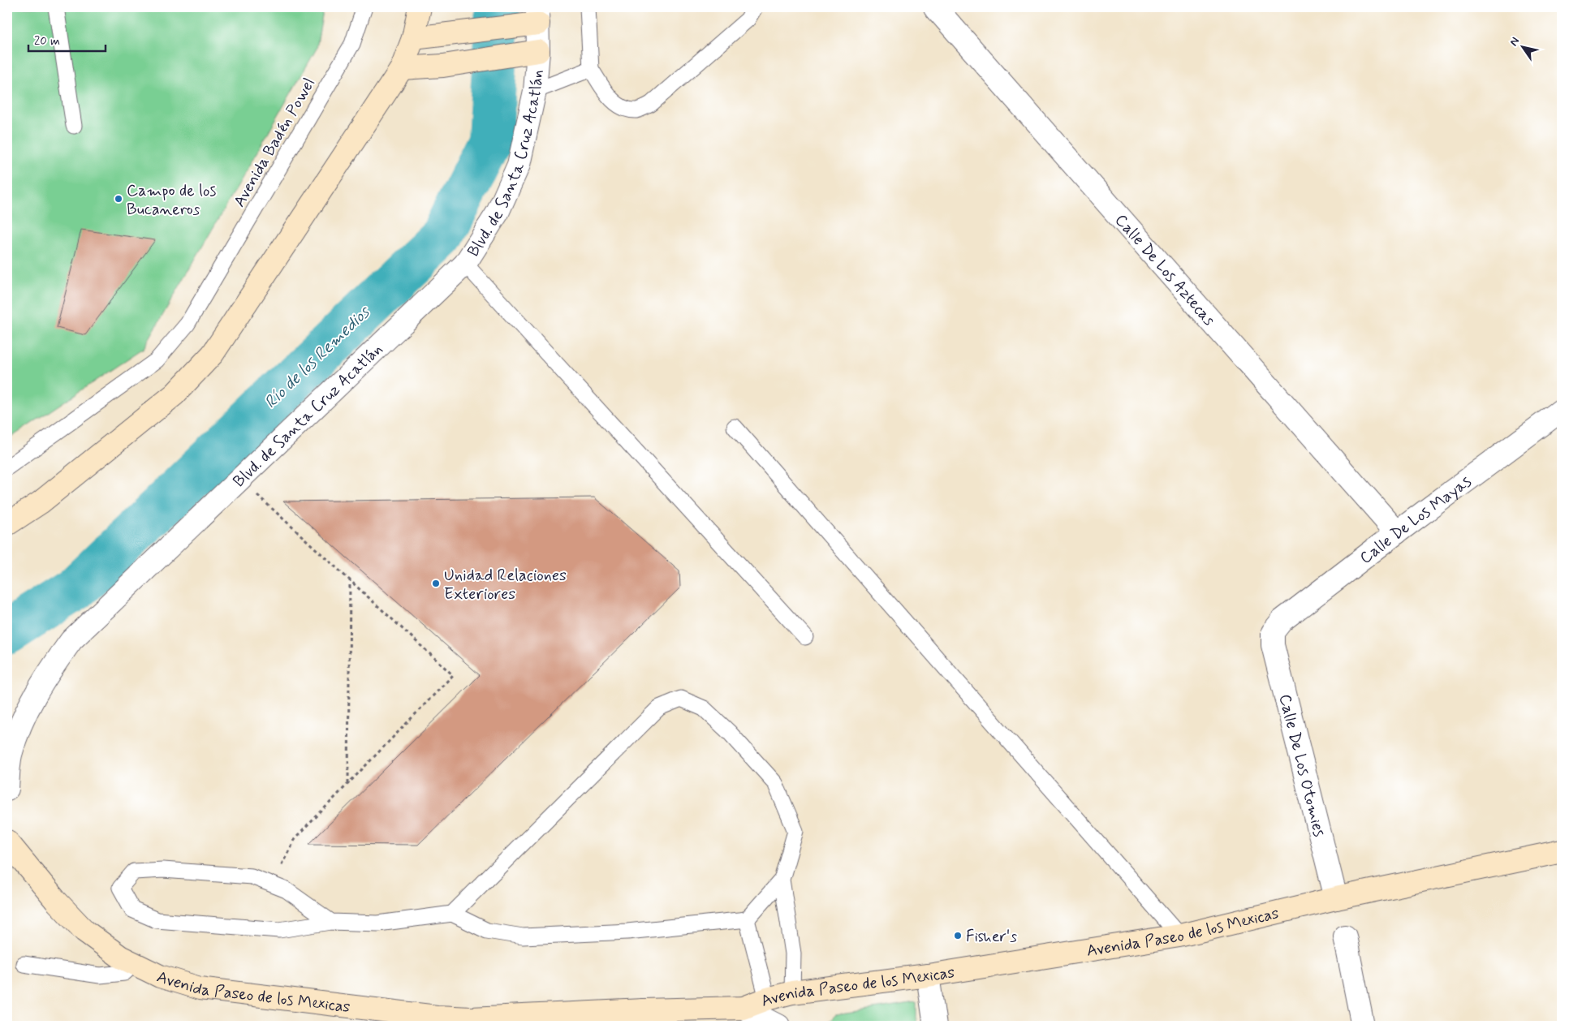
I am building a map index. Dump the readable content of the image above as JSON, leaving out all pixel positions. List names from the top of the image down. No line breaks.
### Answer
{"streets":{"main road":["Avenida Paseo de los Mexicas"],"street":["Blvd. de Santa Cruz Acatlán","Calle De Los Aztecas","Calle De Los Mayas","Calle De Los Otomies"],"lane":["Avenida Badén Powel"]},"crossings":[["Calle De Los Aztecas","Calle De Los Mayas"],["Calle De Los Mayas","Calle De Los Otomies"],["Calle De Los Otomies","Avenida Paseo de los Mexicas"]],"water":["Río de los Remedios"],"places":["Campo de los Bucaneros","Unidad Relaciones Exteriores","Fisher's"],"scale_bar":"20 m","north":"top left"}
